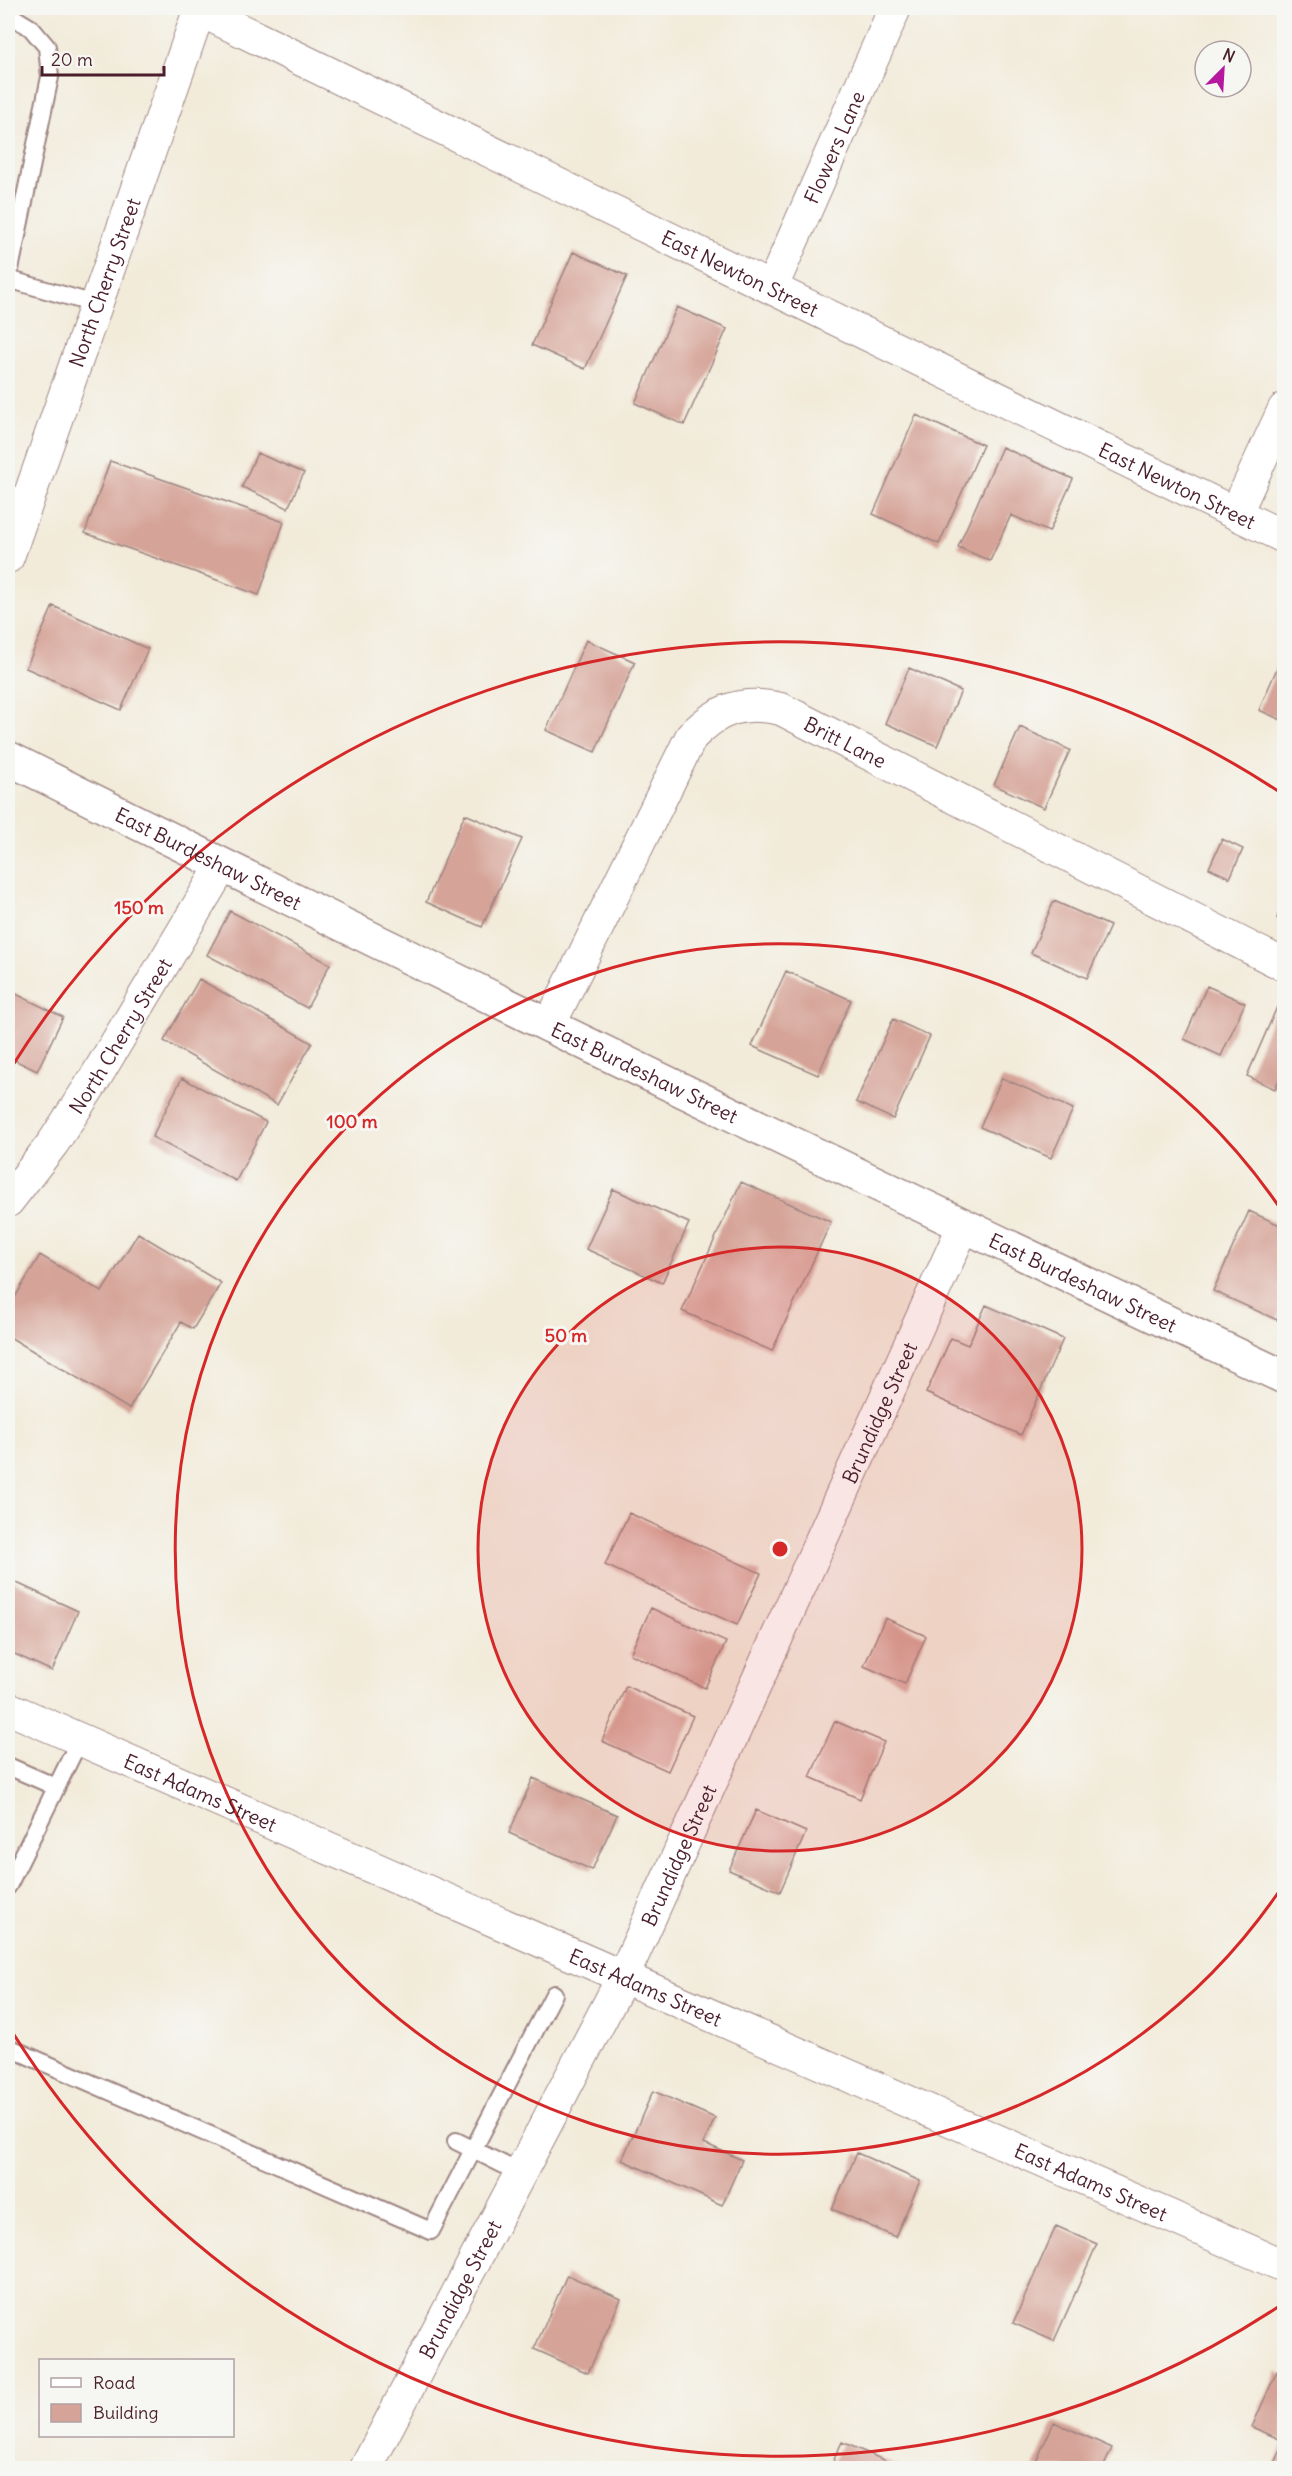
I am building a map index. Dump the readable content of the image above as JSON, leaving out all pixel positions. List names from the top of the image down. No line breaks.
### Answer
{"streets":{"street":["Flowers Lane","East Newton Street","North Cherry Street","Britt Lane","East Burdeshaw Street","Brundidge Street","East Adams Street"]},"crossings":[["Flowers Lane","East Newton Street"],["East Newton Street","North Cherry Street"],["North Cherry Street","East Burdeshaw Street"],["Britt Lane","East Burdeshaw Street"],["East Burdeshaw Street","Brundidge Street"],["Brundidge Street","East Adams Street"]],"legend":["Road","Building"],"scale_bar":"20 m","north":"top right","rings":["150 m","100 m","50 m"]}
